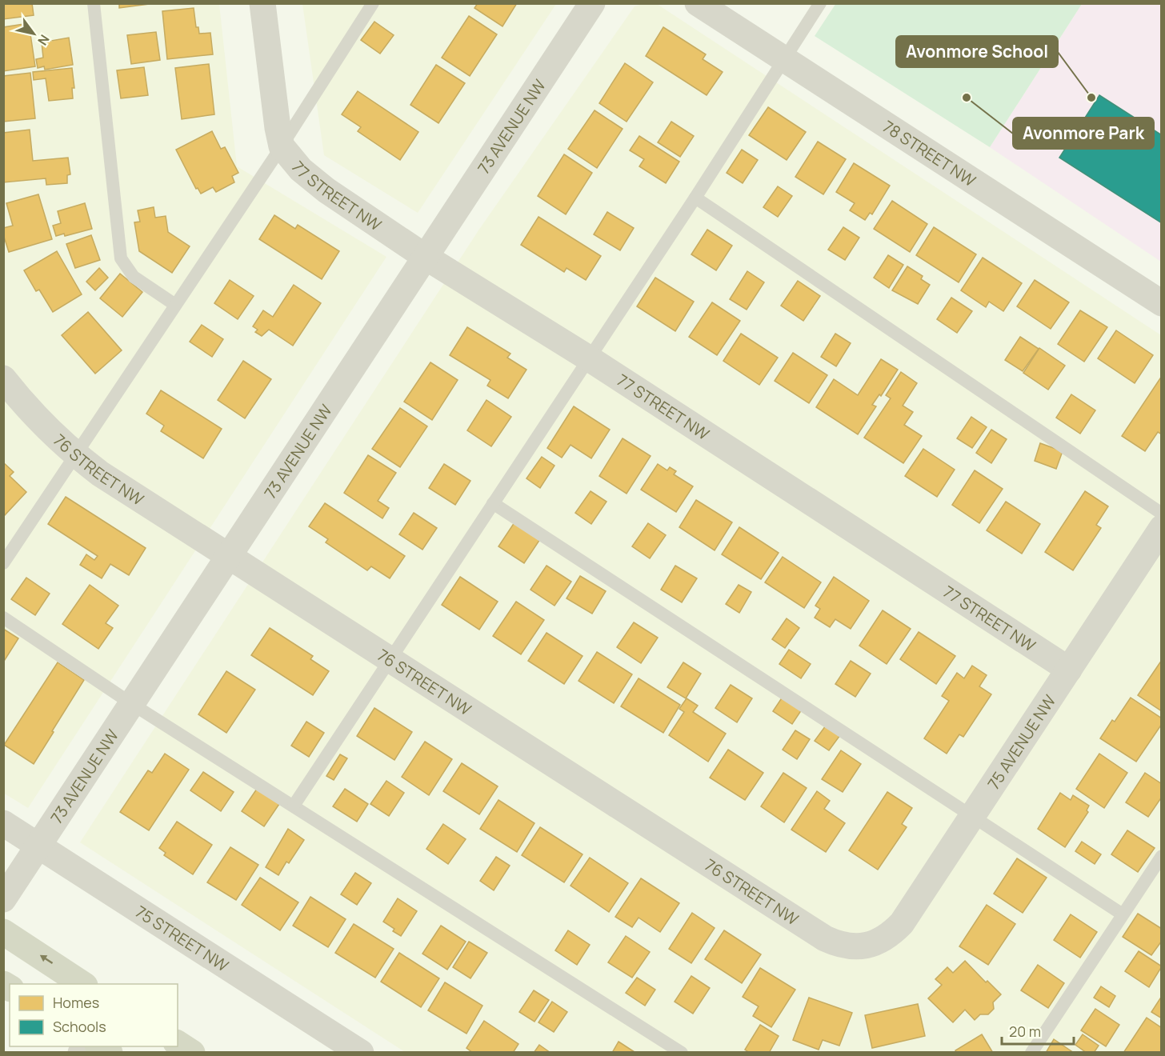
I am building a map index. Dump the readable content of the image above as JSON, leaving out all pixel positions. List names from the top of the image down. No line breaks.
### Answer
{"streets":{"street":["73 AVENUE NW","78 STREET NW","77 STREET NW","76 STREET NW","75 AVENUE NW","75 STREET NW"]},"crossings":[["73 AVENUE NW","77 STREET NW"],["73 AVENUE NW","76 STREET NW"],["73 AVENUE NW","75 STREET NW"],["77 STREET NW","75 AVENUE NW"],["76 STREET NW","75 AVENUE NW"]],"places":["Avonmore Park","Avonmore School"],"legend":["Homes","Schools"],"scale_bar":"20 m","north":"bottom right"}
